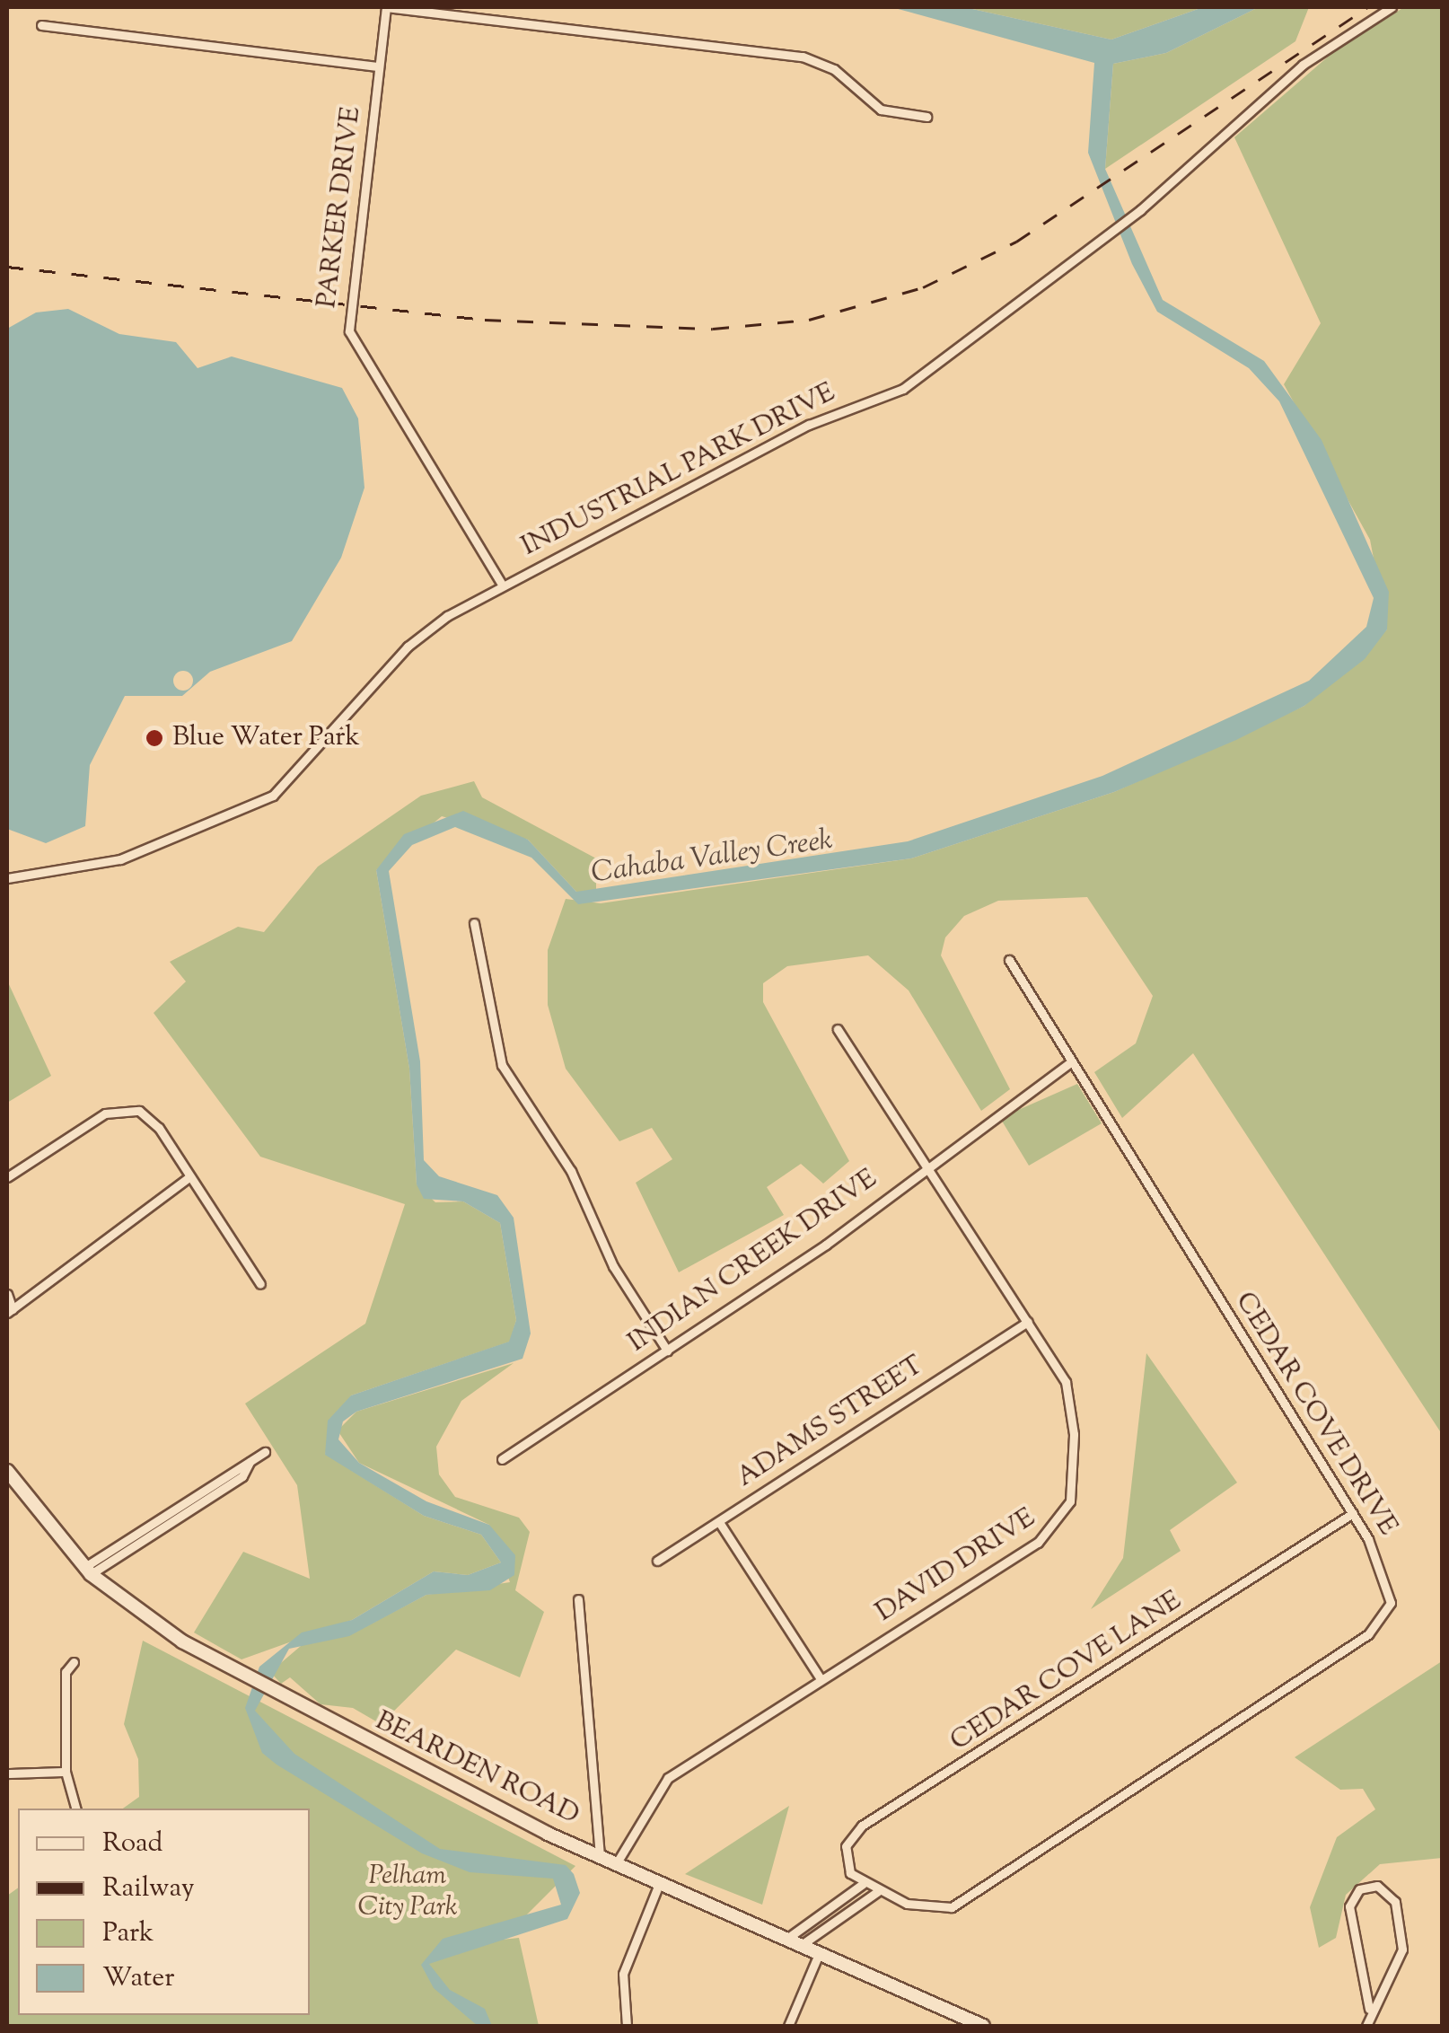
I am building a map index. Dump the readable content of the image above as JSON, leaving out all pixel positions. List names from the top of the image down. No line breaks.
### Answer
{"streets":{"street":["PARKER DRIVE","INDUSTRIAL PARK DRIVE","INDIAN CREEK DRIVE","CEDAR COVE DRIVE","ADAMS STREET","DAVID DRIVE","CEDAR COVE LANE","BEARDEN ROAD"]},"crossings":[["PARKER DRIVE","INDUSTRIAL PARK DRIVE"],["INDIAN CREEK DRIVE","CEDAR COVE DRIVE"],["INDIAN CREEK DRIVE","DAVID DRIVE"],["CEDAR COVE DRIVE","CEDAR COVE LANE"],["ADAMS STREET","DAVID DRIVE"],["DAVID DRIVE","BEARDEN ROAD"]],"water":["Cahaba Valley Creek"],"parks":["Pelham City Park"],"places":["Blue Water Park"],"legend":["Road","Railway","Park","Water"]}
